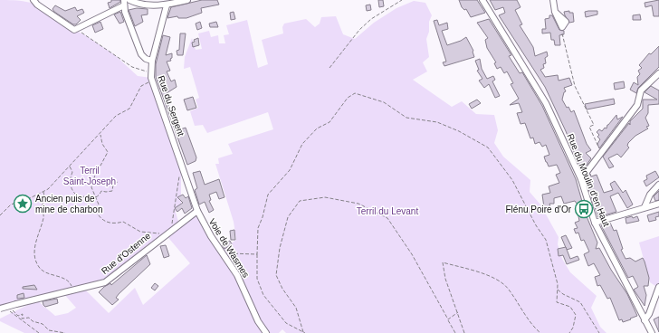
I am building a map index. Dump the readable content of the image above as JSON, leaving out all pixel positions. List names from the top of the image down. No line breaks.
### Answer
{"streets":{"street":["Rue du Sergent","Rue du Moulin d'en Haut","Voie de Wasmes","Rue d'Ostenne"]},"crossings":[["Rue du Sergent","Voie de Wasmes"],["Rue du Sergent","Rue d'Ostenne"],["Voie de Wasmes","Rue d'Ostenne"]],"parks":["Terril Saint-Joseph","Terril du Levant"],"places":{"place":["Ancien puis de mine de charbon"],"bus stop":["Flénu Poire d'Or"]}}
